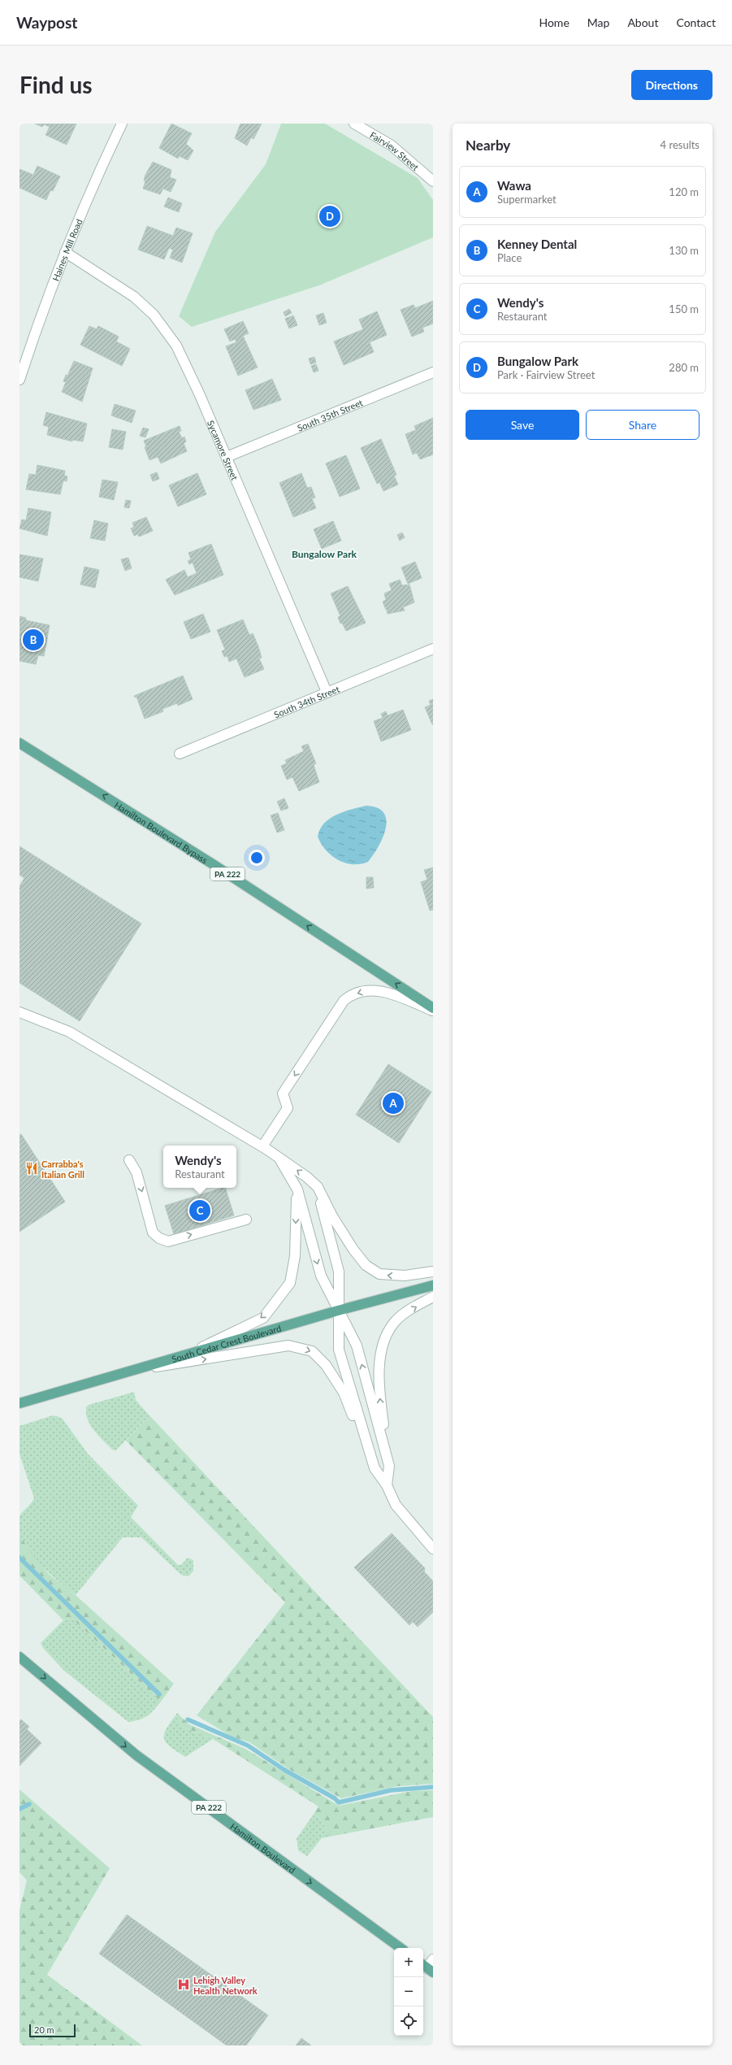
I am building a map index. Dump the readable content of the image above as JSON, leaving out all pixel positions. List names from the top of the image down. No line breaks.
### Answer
{"streets":{"main road":["Hamilton Boulevard Bypass","PA 222","South Cedar Crest Boulevard","Hamilton Boulevard"],"street":["Fairview Street","Haines Mill Road","South 35th Street","Sycamore Street","South 34th Street"]},"crossings":[["Haines Mill Road","Sycamore Street"],["South 35th Street","Sycamore Street"],["Sycamore Street","South 34th Street"]],"one_way":["Hamilton Boulevard Bypass","Hamilton Boulevard"],"districts":["Bungalow Park"],"places":{"restaurant":["Carrabba's Italian Grill"],"hospital":["Lehigh Valley Health Network"]},"scale_bar":"20 m","page":{"header":"Waypost","nav":["Home","Map","About","Contact"],"buttons":["Directions",["Save","Share"]],"title":"Find us","heading":["Nearby","4 results"],"list":[{"mark":"A","name":"Wawa","note":"Supermarket","value":"120 m"},{"mark":"B","name":"Kenney Dental","note":"Place","value":"130 m"},{"mark":"C","name":"Wendy's","note":"Restaurant","value":"150 m"},{"mark":"D","name":"Bungalow Park","note":"Park · Fairview Street","value":"280 m"}],"pins":["D","B","A","C"],"popup":["Wendy's","Restaurant"],"map_buttons":["+","−"],"scale":"20 m"}}
